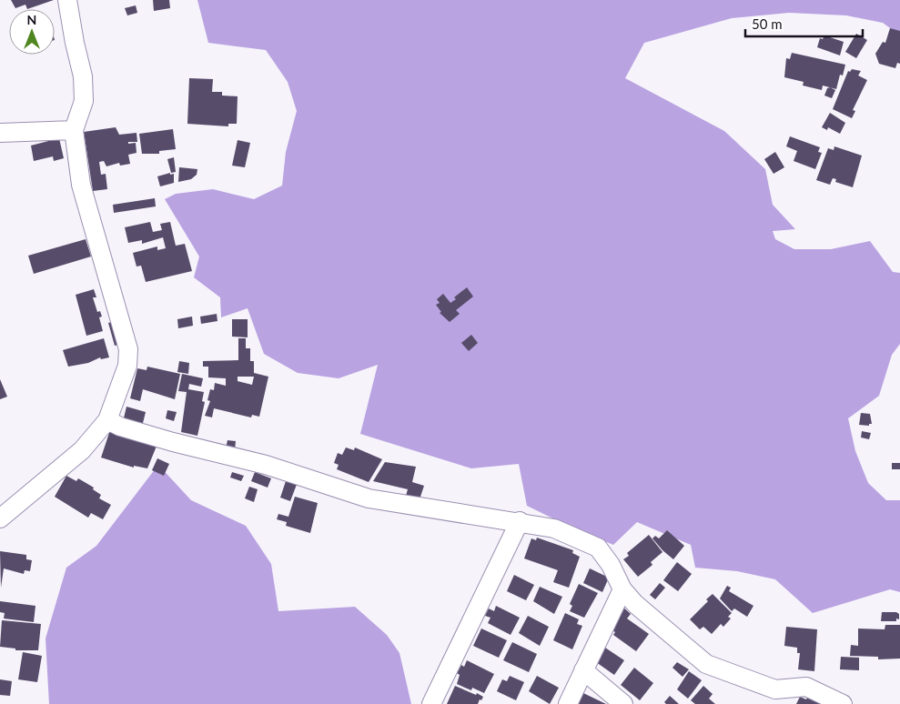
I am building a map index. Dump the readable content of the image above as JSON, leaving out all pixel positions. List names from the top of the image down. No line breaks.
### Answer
{"scale_bar":"50 m","north":"top"}
